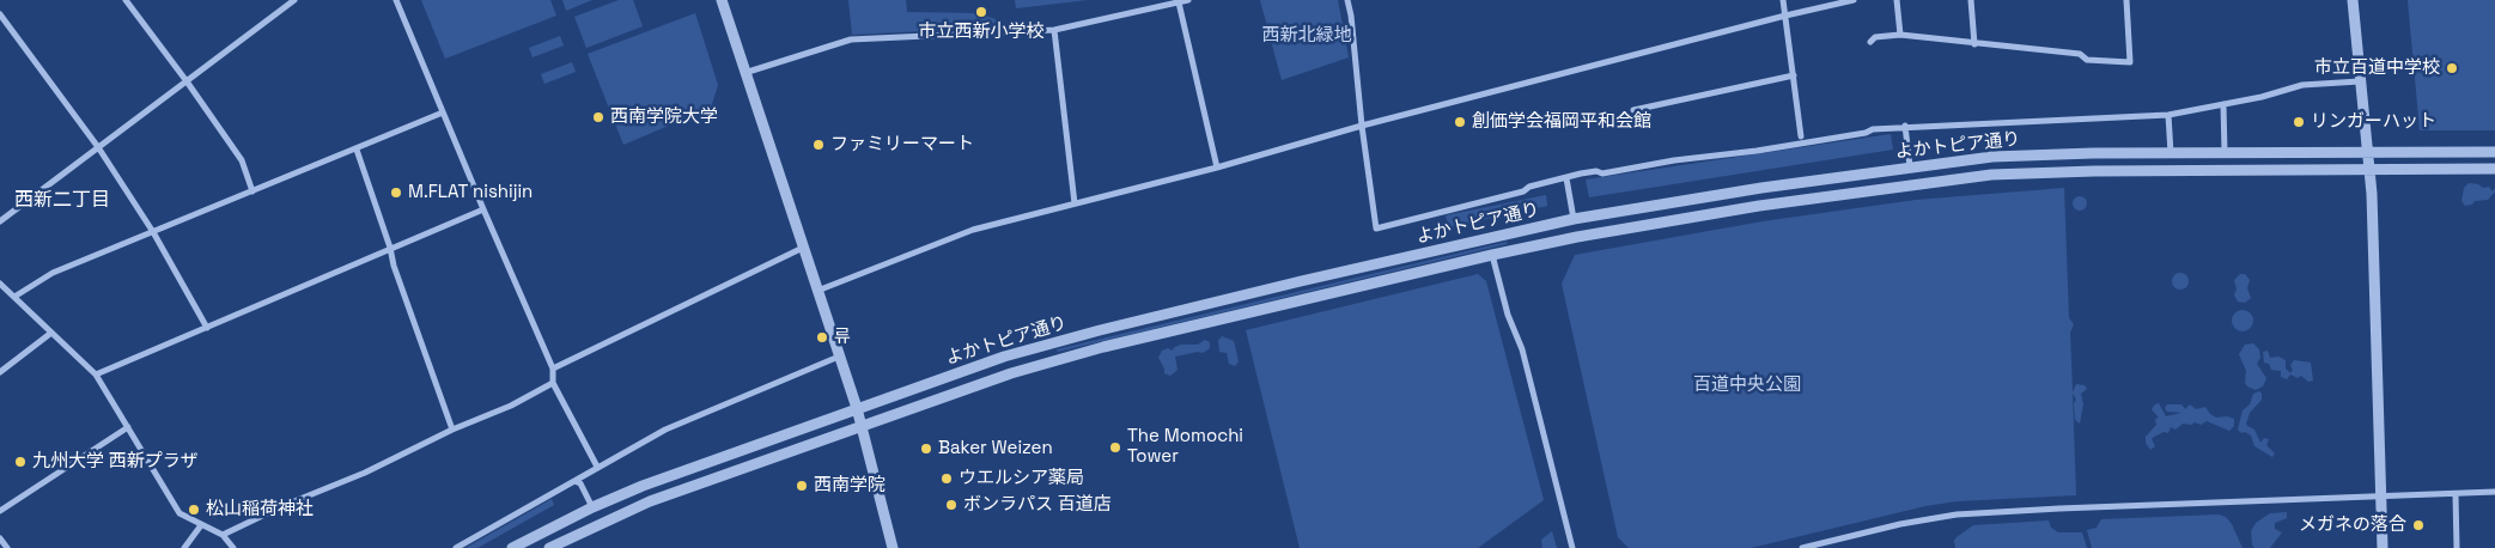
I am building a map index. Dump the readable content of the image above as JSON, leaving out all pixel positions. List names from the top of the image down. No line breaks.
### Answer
{"streets":{"street":["よかトピア通り"]},"districts":["西新二丁目"],"parks":["西新北緑地","百道中央公園"],"places":["市立西新小学校","市立百道中学校","西南学院大学","創価学会福岡平和会館","リンガーハット","ファミリーマート","M.FLAT nishijin","류","The Momochi Tower","Baker Weizen","九州大学 西新プラザ","ウエルシア薬局","西南学院","ボンラパス 百道店","松山稲荷神社","メガネの落合"]}
